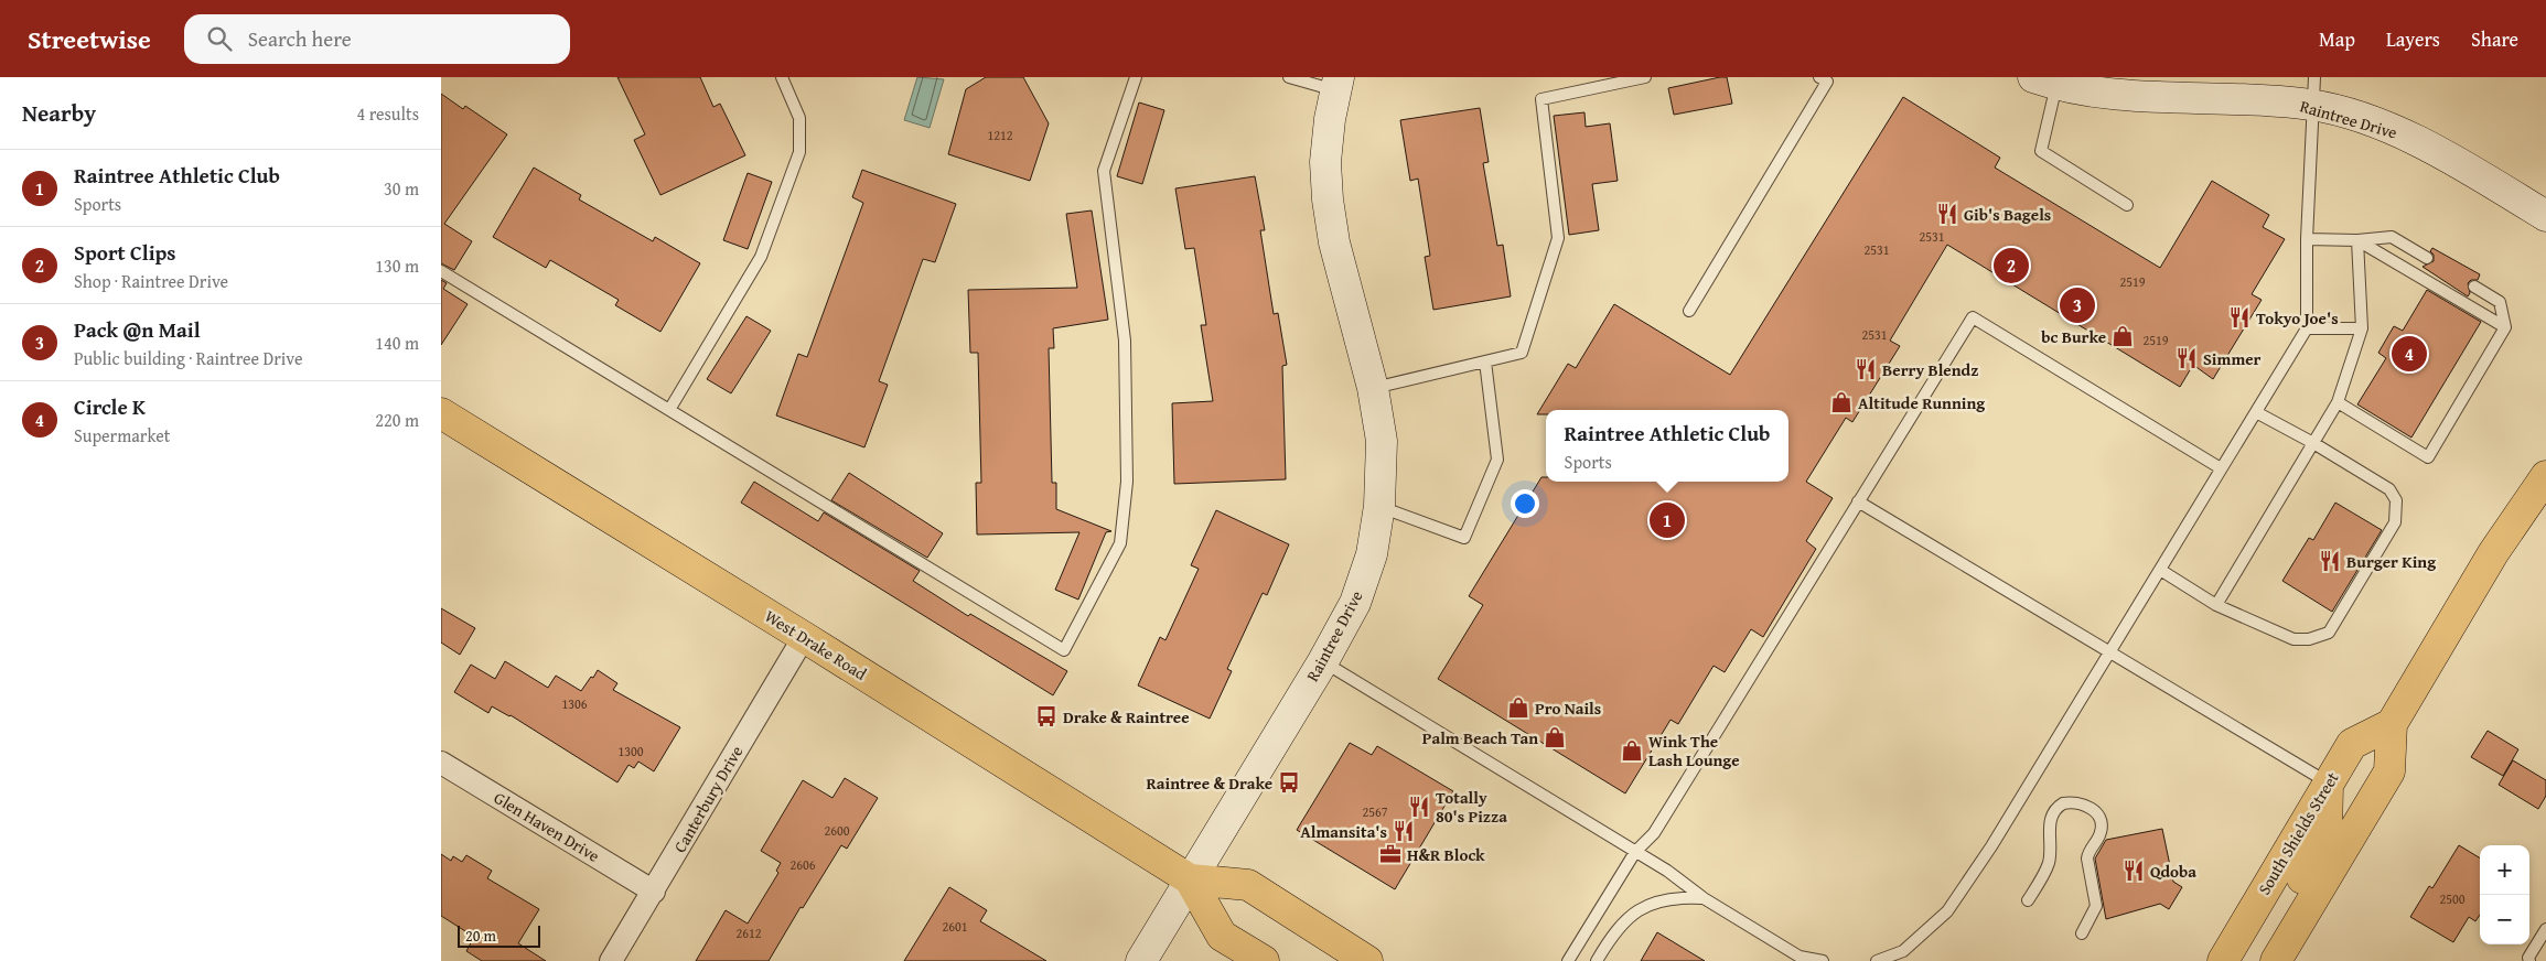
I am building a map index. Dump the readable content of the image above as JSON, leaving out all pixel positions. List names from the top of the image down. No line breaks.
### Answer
{"streets":{"main road":["West Drake Road","South Shields Street"],"street":["Raintree Drive","Canterbury Drive","Glen Haven Drive"]},"crossings":[["Raintree Drive","West Drake Road"],["West Drake Road","Canterbury Drive"],["Canterbury Drive","Glen Haven Drive"]],"places":{"restaurant":["Gib's Bagels","Tokyo Joe's","Simmer","Berry Blendz","Burger King","Totally 80's Pizza","Almansita's","Qdoba"],"shop":["bc Burke","Altitude Running","Pro Nails","Palm Beach Tan","Wink The Lash Lounge"],"bus stop":["Drake & Raintree","Raintree & Drake"],"office":["H&R Block"]},"house_numbers":["1212","2531","2531","2519","2531","2519","1306","1300","2567","2600","2606","2500","2601","2612"],"scale_bar":"20 m","page":{"header":"Streetwise","search":"Search here","nav":["Map","Layers","Share"],"heading":["Nearby","4 results"],"list":[{"mark":"1","name":"Raintree Athletic Club","note":"Sports","value":"30 m"},{"mark":"2","name":"Sport Clips","note":"Shop · Raintree Drive","value":"130 m"},{"mark":"3","name":"Pack @n Mail","note":"Public building · Raintree Drive","value":"140 m"},{"mark":"4","name":"Circle K","note":"Supermarket","value":"220 m"}],"pins":["2","3","4","1"],"popup":["Raintree Athletic Club","Sports"],"map_buttons":["+","−"],"scale":"20 m"}}
